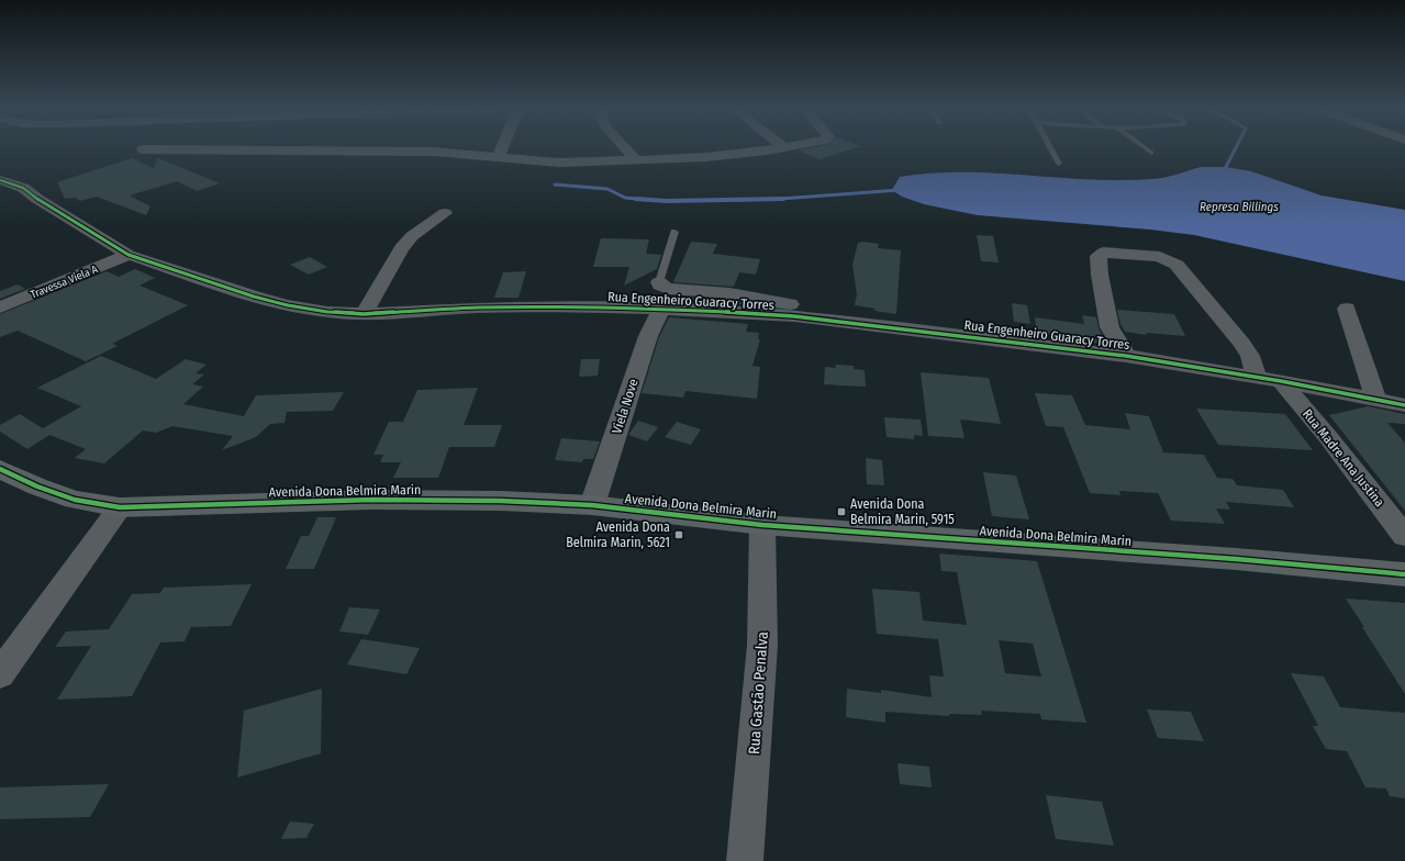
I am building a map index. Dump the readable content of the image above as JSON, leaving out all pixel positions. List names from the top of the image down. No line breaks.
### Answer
{"streets":{"main road":["Avenida Dona Belmira Marin"],"street":["Travessa Viela A","Rua Engenheiro Guaracy Torres","Viela Nove","Rua Madre Ana Justina","Rua Gastão Penalva"]},"crossings":[["Travessa Viela A","Rua Engenheiro Guaracy Torres"],["Rua Engenheiro Guaracy Torres","Viela Nove"],["Rua Engenheiro Guaracy Torres","Rua Madre Ana Justina"],["Viela Nove","Avenida Dona Belmira Marin"],["Avenida Dona Belmira Marin","Rua Gastão Penalva"]],"water":["Represa Billings"],"places":{"transit":["Avenida Dona Belmira Marin, 5915","Avenida Dona Belmira Marin, 5621"]}}
